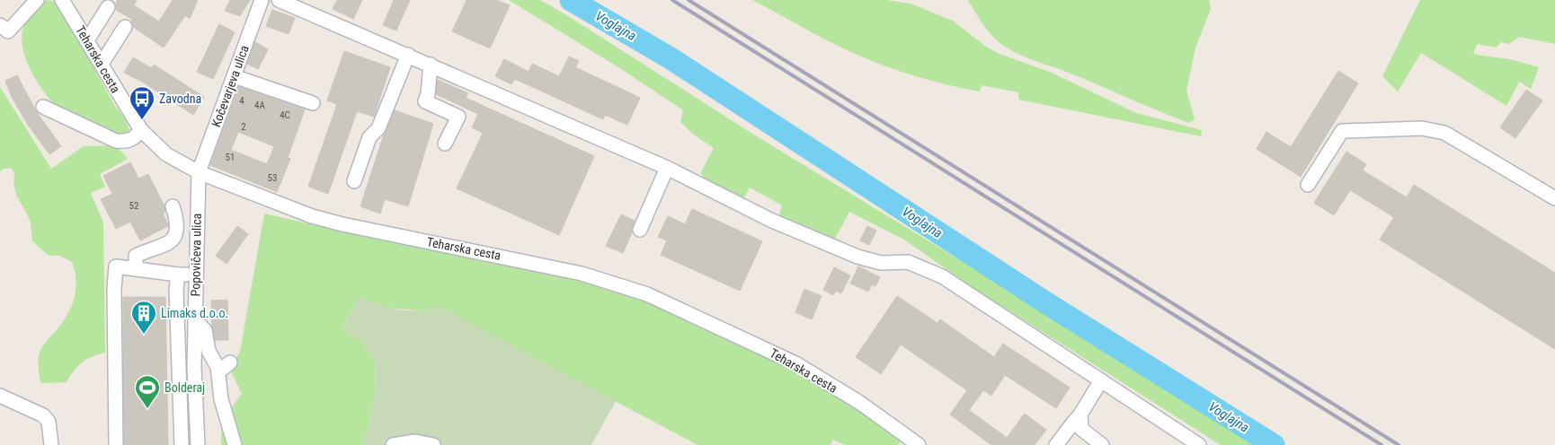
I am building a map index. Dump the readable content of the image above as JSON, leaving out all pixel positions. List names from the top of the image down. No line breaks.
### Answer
{"streets":{"street":["Teharska cesta","Kočevarjeva ulica","Popovičeva ulica"]},"crossings":[["Teharska cesta","Kočevarjeva ulica"],["Teharska cesta","Popovičeva ulica"],["Kočevarjeva ulica","Popovičeva ulica"]],"water":["Voglajna"],"places":{"bus stop":["Zavodna"],"building":["Limaks d.o.o."],"sports":["Bolderaj"]},"house_numbers":["4","4A","4C","2","51","53","52"]}
